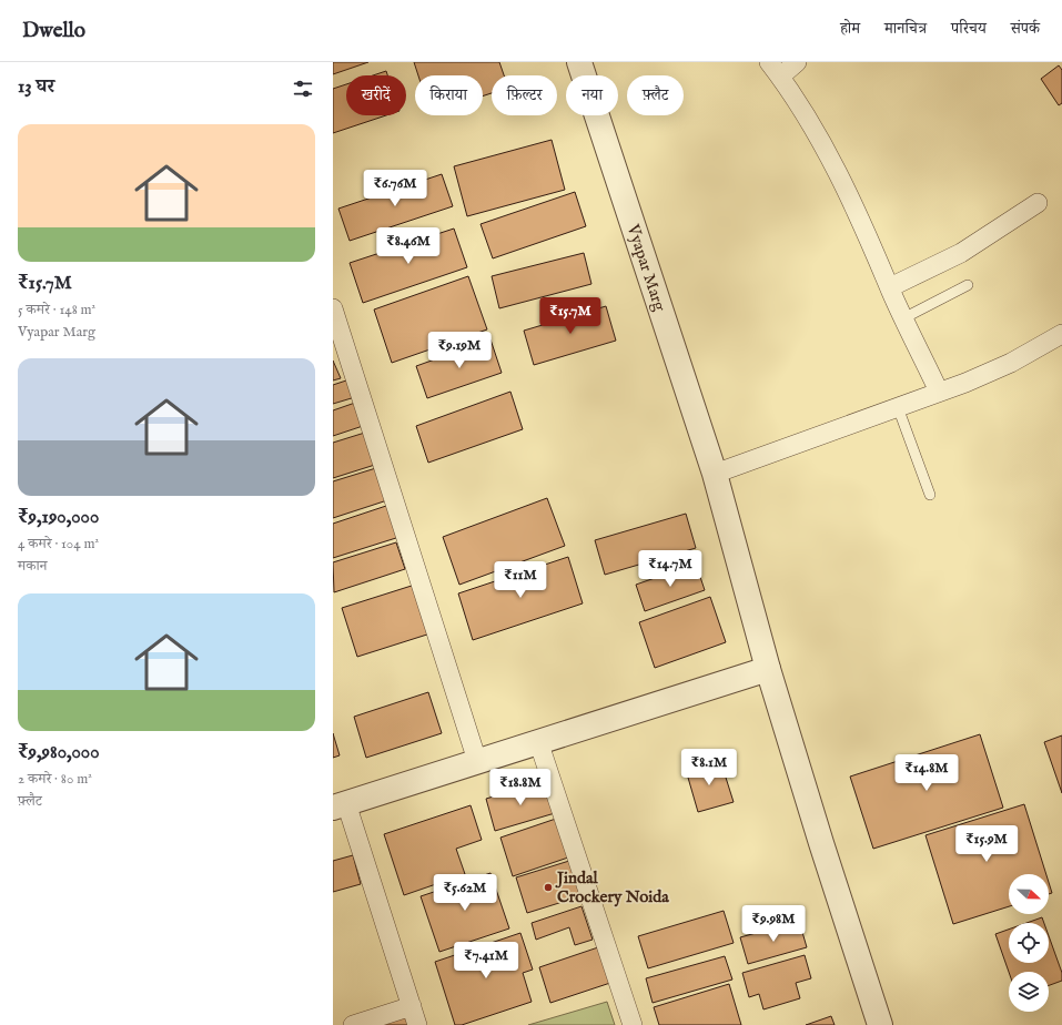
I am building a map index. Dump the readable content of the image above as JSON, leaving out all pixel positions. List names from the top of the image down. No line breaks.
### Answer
{"streets":{"street":["Vyapar Marg"]},"places":["Jindal Crockery Noida"],"north":"right","page":{"header":"Dwello","nav":["होम","मानचित्र","परिचय","संपर्क"],"heading":"13 घर","chip":["खरीदें","किराया","फ़िल्टर","नया","फ़्लैट"],"list":[{"name":"₹15.7M","note":"5 कमरे · 148 m² · Vyapar Marg"},{"name":"₹9,190,000","note":"4 कमरे · 104 m² · मकान"},{"name":"₹9,980,000","note":"2 कमरे · 80 m² · फ़्लैट"}],"price":["₹6.76M","₹8.46M","₹15.7M","₹9.19M","₹14.7M","₹11M","₹8.1M","₹14.8M","₹18.8M","₹15.9M","₹5.62M","₹9.98M","₹7.41M"]}}
